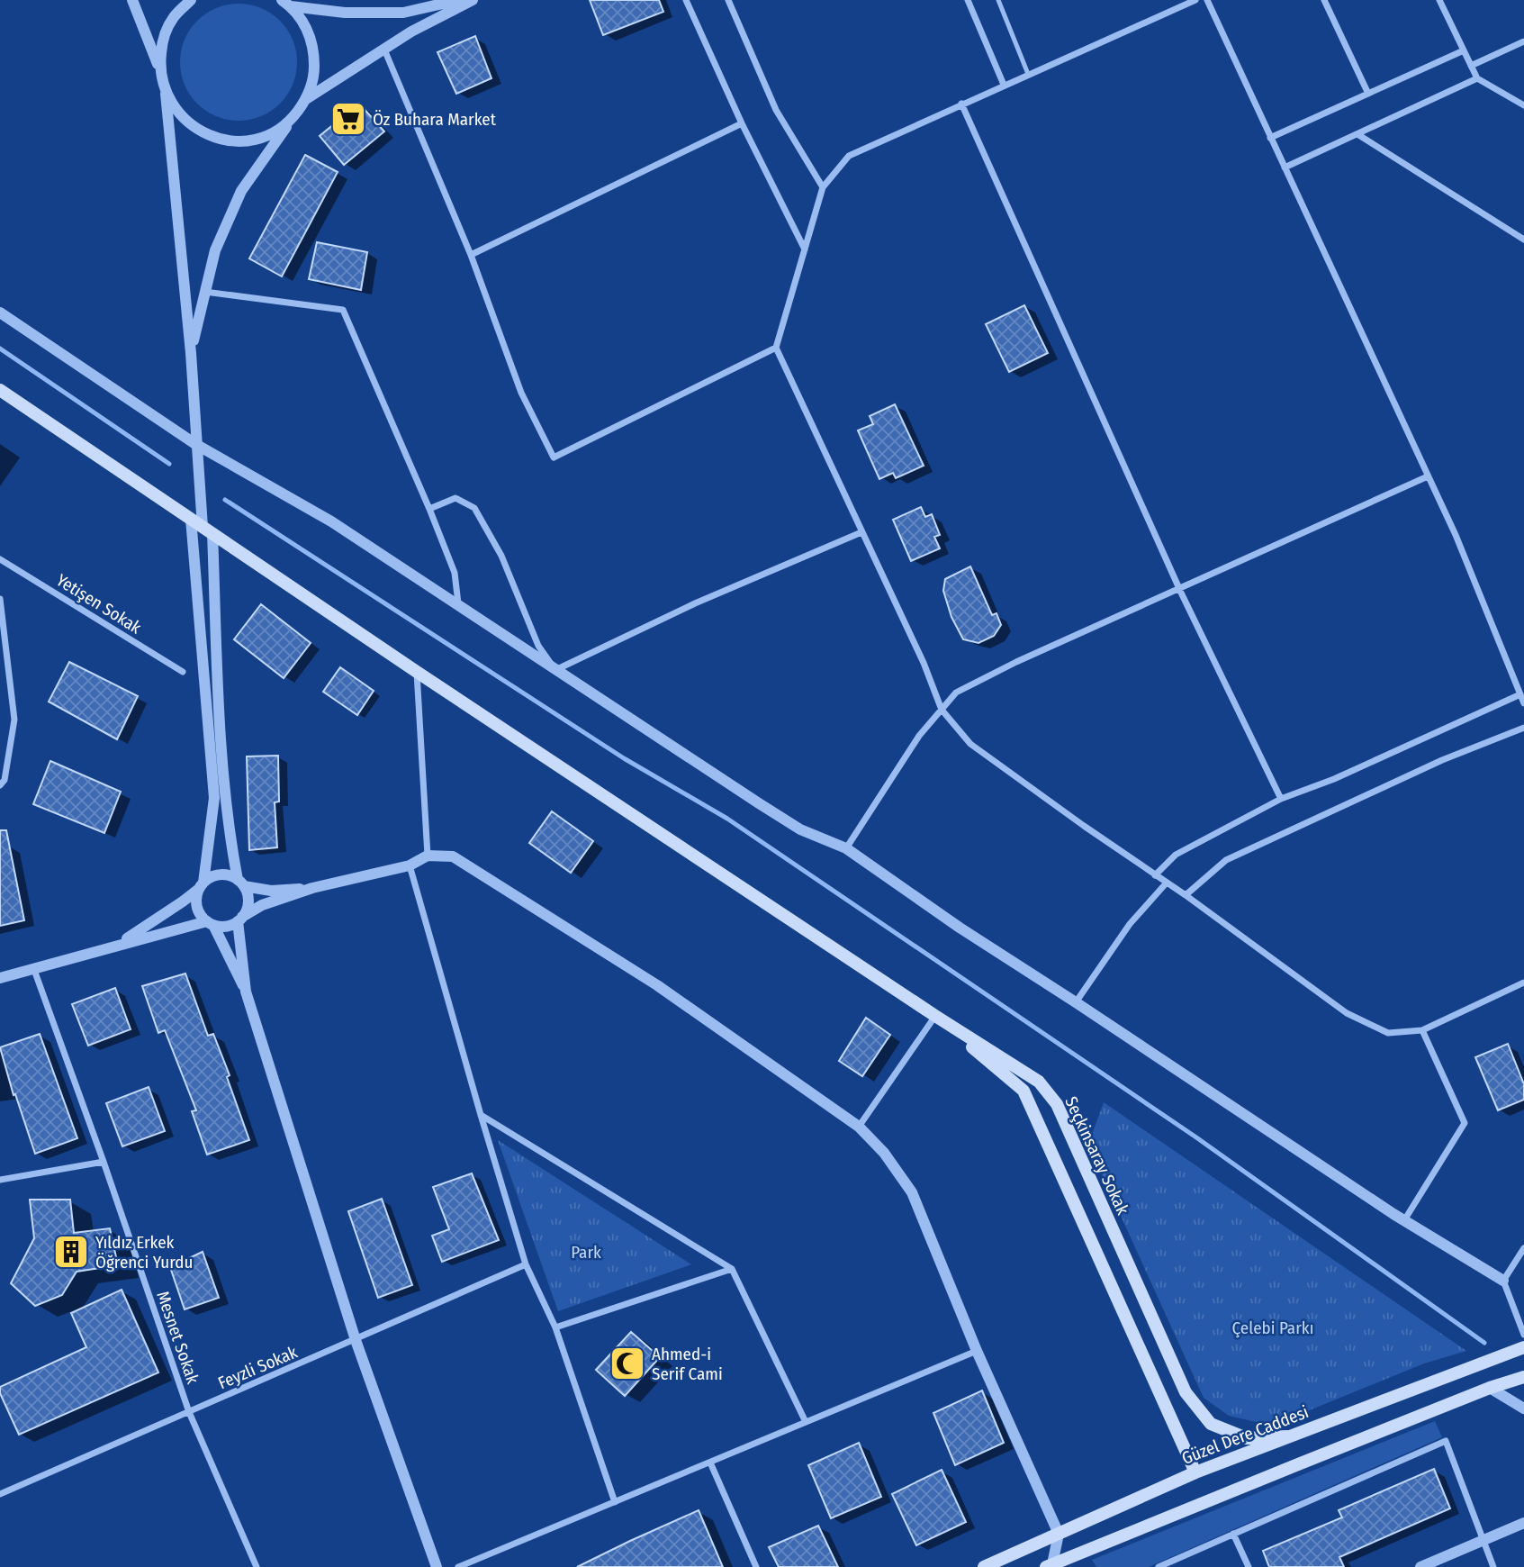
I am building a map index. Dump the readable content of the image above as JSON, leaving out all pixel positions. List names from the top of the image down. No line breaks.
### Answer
{"streets":{"main road":["Seçkinsaray Sokak","Güzel Dere Caddesi"],"street":["Yetişen Sokak","Mesnet Sokak","Feyzli Sokak"]},"crossings":[["Seçkinsaray Sokak","Güzel Dere Caddesi"],["Mesnet Sokak","Feyzli Sokak"]],"parks":["Park","Çelebi Parkı"],"places":{"supermarket":["Öz Buhara Market"],"building":["Yıldız Erkek Öğrenci Yurdu"],"mosque":["Ahmed-i Serif Cami"]}}
